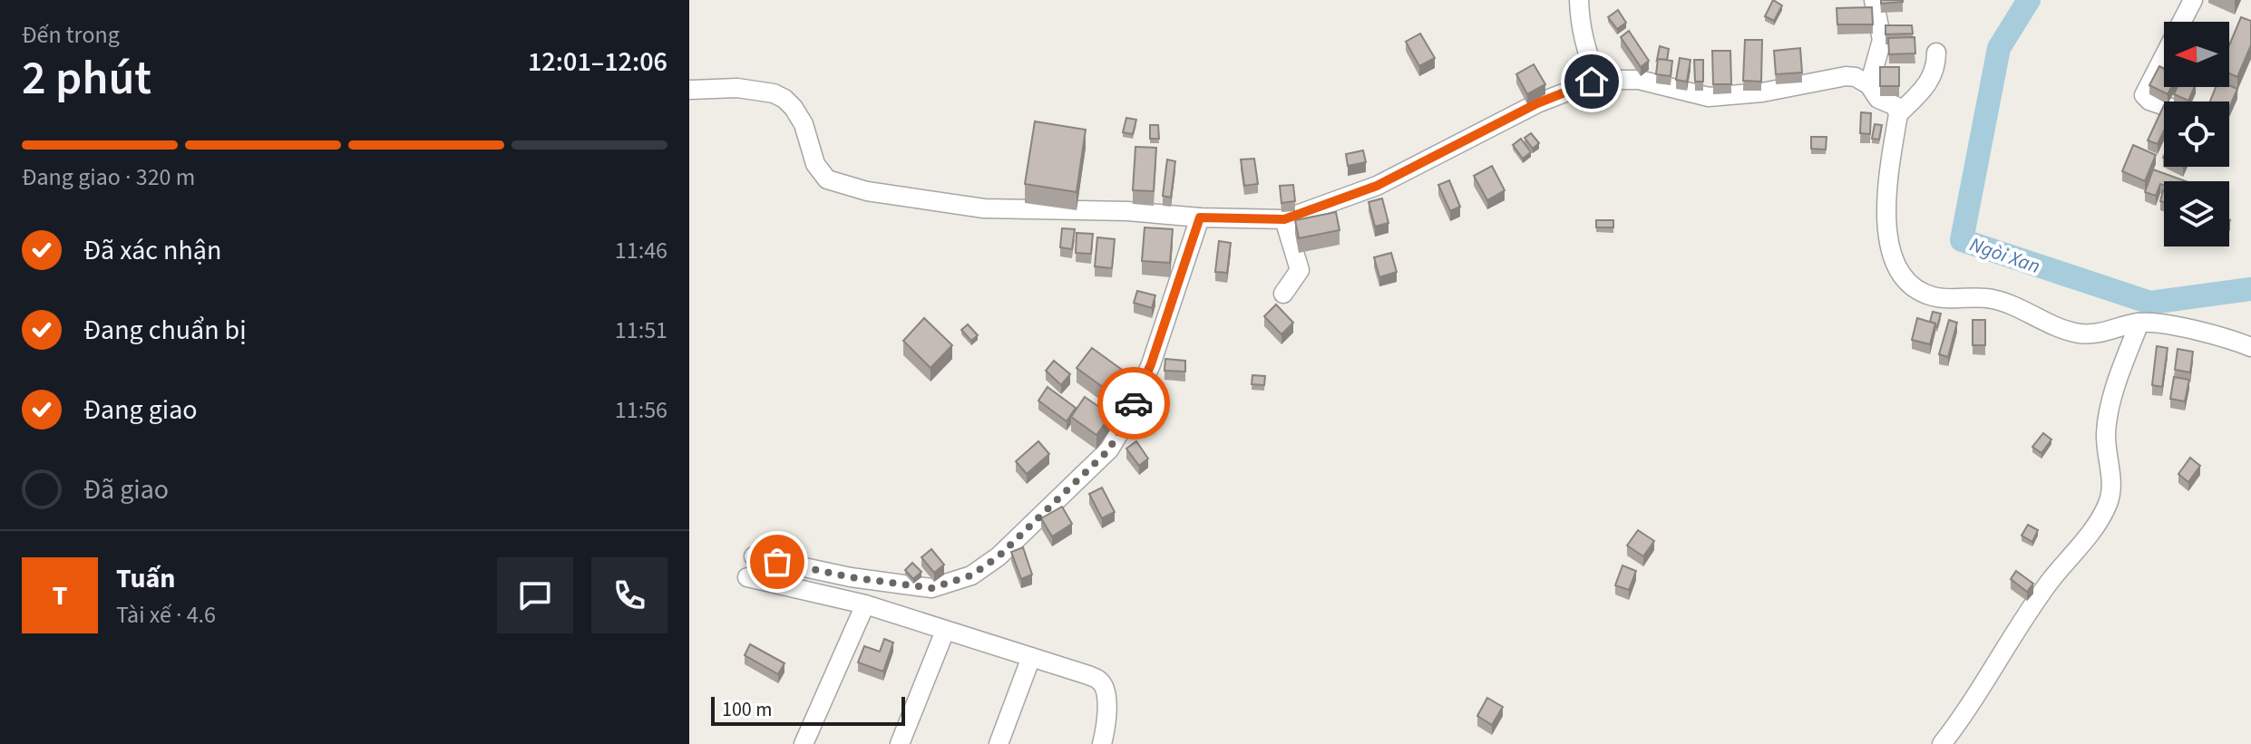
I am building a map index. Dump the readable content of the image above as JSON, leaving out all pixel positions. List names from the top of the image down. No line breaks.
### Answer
{"water":["Ngòi Xan"],"scale_bar":"100 m","north":"left","page":{"heading":["2 phút","Đến trong","12:01–12:06"],"panel":["Tuấn","Tài xế · 4.6"],"bar":"Đang giao · 320 m","list":[["Đã xác nhận","11:46"],["Đang chuẩn bị","11:51"],["Đang giao","11:56"],"Đã giao"],"round":"T","scale":"100 m"}}
